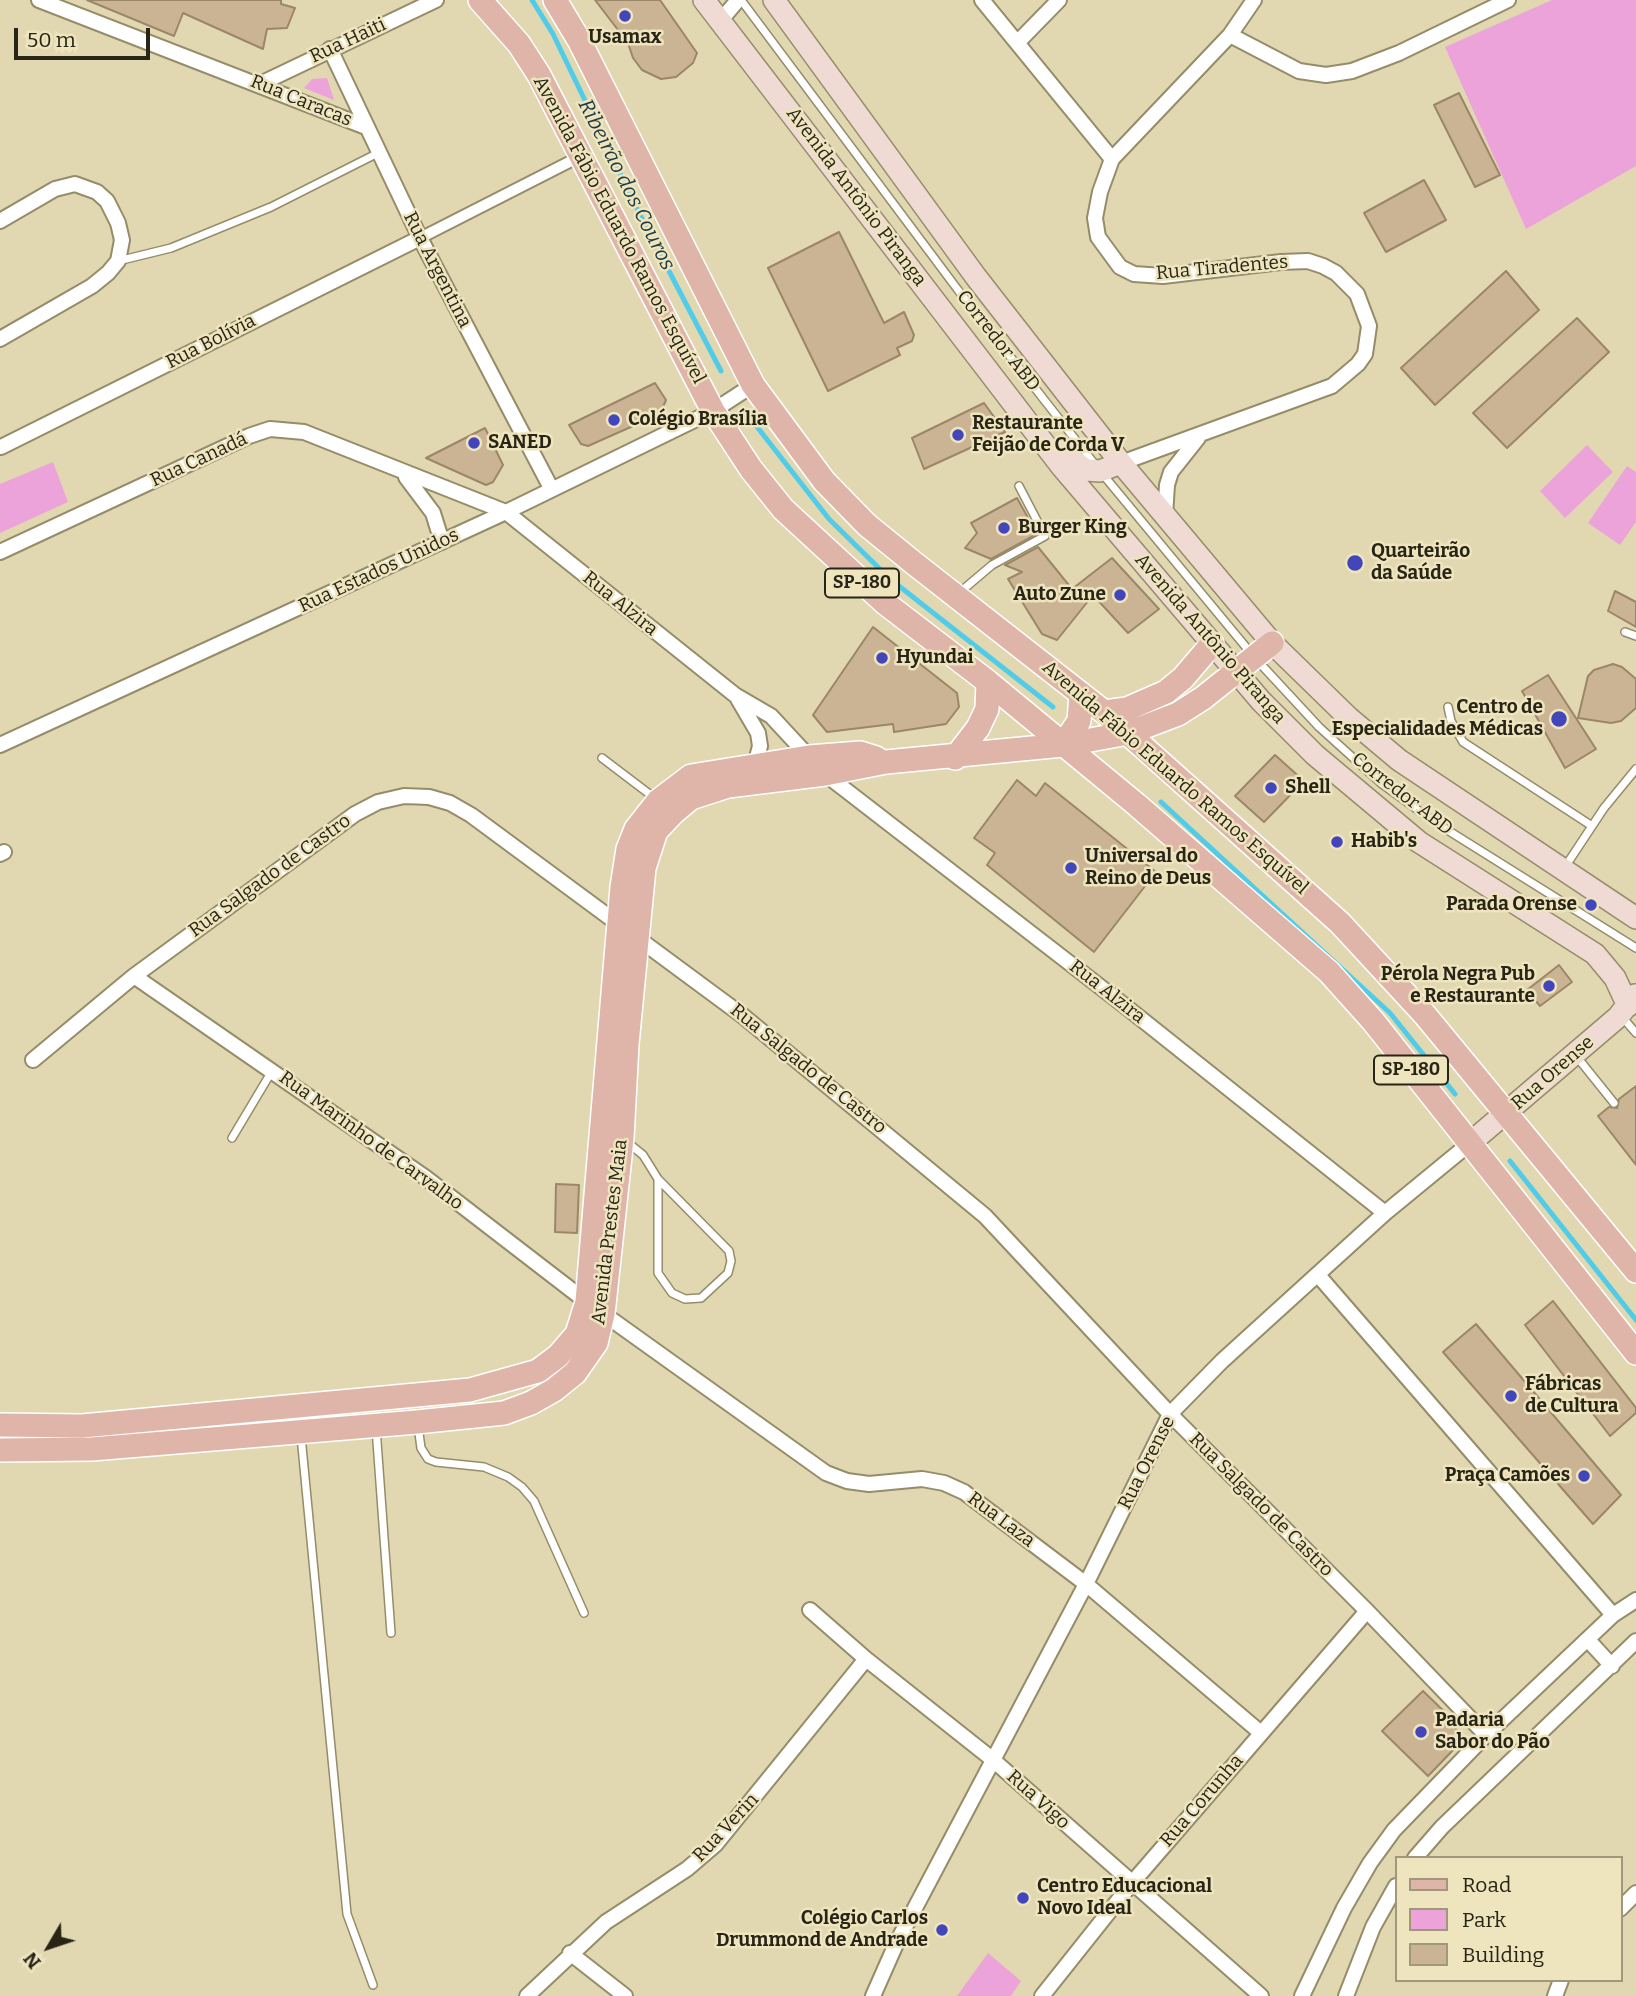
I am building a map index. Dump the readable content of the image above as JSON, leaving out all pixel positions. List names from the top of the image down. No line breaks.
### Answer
{"streets":{"main road":["Avenida Antônio Piranga","Avenida Fábio Eduardo Ramos Esquível","SP-180","Rua Orense","Avenida Prestes Maia"],"street":["Rua Haiti","Rua Caracas","Rua Tiradentes","Rua Argentina","Rua Bolívia","Rua Canadá","Rua Estados Unidos","Rua Alzira","Rua Salgado de Castro","Rua Marinho de Carvalho","Rua Laza","Rua Vigo","Rua Corunha","Rua Verin"],"lane":["Corredor ABD"]},"crossings":[["Rua Haiti","Rua Caracas"],["Rua Haiti","Rua Argentina"],["Rua Caracas","Rua Argentina"],["Avenida Antônio Piranga","Corredor ABD"],["Avenida Antônio Piranga","Rua Orense"],["Avenida Antônio Piranga","Avenida Prestes Maia"],["Avenida Fábio Eduardo Ramos Esquível","Rua Estados Unidos"],["Avenida Fábio Eduardo Ramos Esquível","Rua Orense"],["Avenida Fábio Eduardo Ramos Esquível","Avenida Prestes Maia"],["Rua Argentina","Rua Bolívia"],["Rua Argentina","Rua Estados Unidos"],["Corredor ABD","Avenida Prestes Maia"],["Rua Canadá","Rua Estados Unidos"],["Rua Canadá","Rua Alzira"],["Rua Estados Unidos","Rua Alzira"],["Rua Alzira","Rua Orense"],["Rua Alzira","Avenida Prestes Maia"],["Rua Salgado de Castro","Rua Orense"],["Rua Salgado de Castro","Rua Marinho de Carvalho"],["Rua Salgado de Castro","Avenida Prestes Maia"],["Rua Salgado de Castro","Rua Corunha"],["Rua Orense","Rua Laza"],["Rua Orense","Rua Vigo"],["Rua Marinho de Carvalho","Avenida Prestes Maia"],["Rua Marinho de Carvalho","Rua Laza"],["Avenida Prestes Maia","Rua Laza"],["Rua Laza","Rua Corunha"],["Rua Vigo","Rua Corunha"],["Rua Vigo","Rua Verin"]],"water":["Ribeirão dos Couros"],"places":["Usamax","Colégio Brasília","Restaurante Feijão de Corda V","SANED","Burger King","Quarteirão da Saúde","Auto Zune","Hyundai","Centro de Especialidades Médicas","Shell","Habib's","Universal do Reino de Deus","Parada Orense","Pérola Negra Pub e Restaurante","Fábricas de Cultura","Praça Camões","Padaria Sabor do Pão","Centro Educacional Novo Ideal","Colégio Carlos Drummond de Andrade"],"legend":["Road","Park","Building"],"scale_bar":"50 m","north":"bottom left"}
